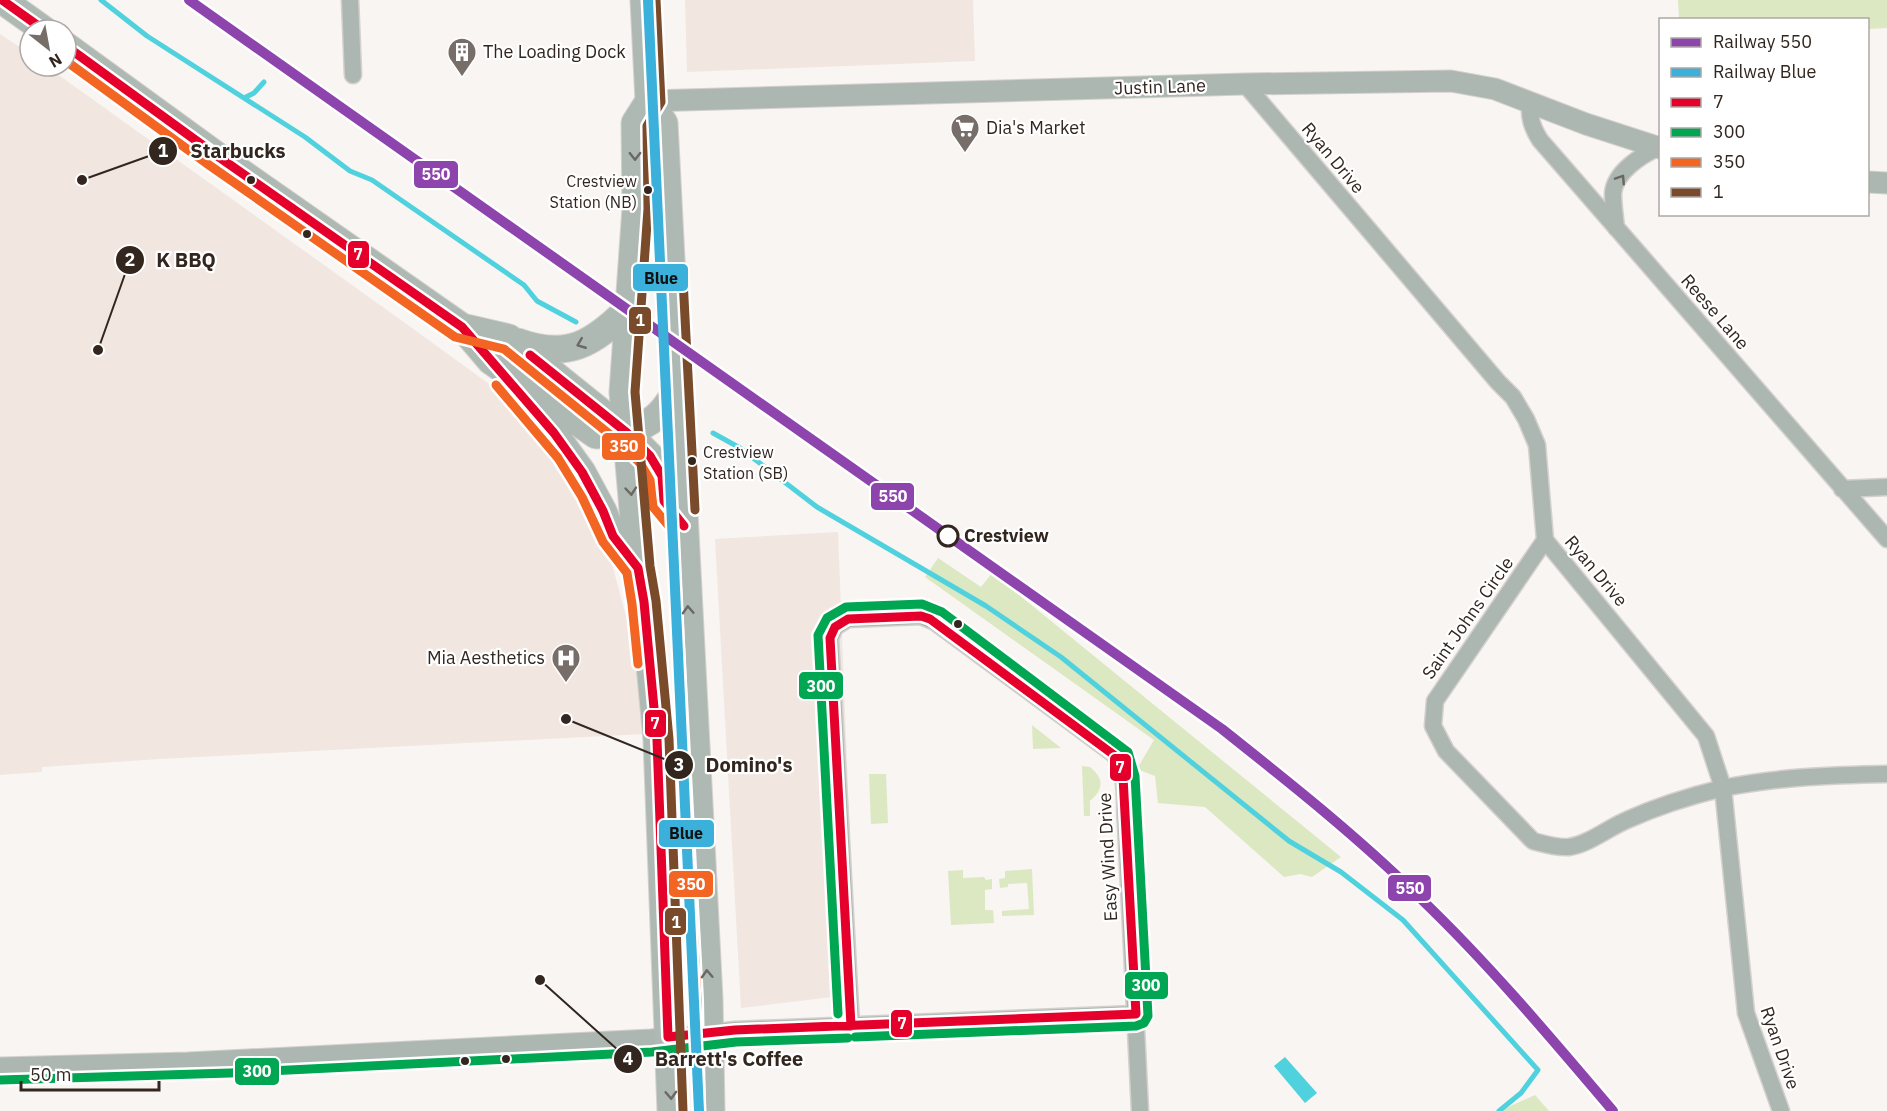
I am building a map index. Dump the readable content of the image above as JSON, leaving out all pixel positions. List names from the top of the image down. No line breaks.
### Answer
{"streets":{"street":["Justin Lane","Ryan Drive","Reese Lane","Saint Johns Circle","Easy Wind Drive"]},"crossings":[["Justin Lane","Ryan Drive"],["Justin Lane","Reese Lane"],["Ryan Drive","Saint Johns Circle"]],"places":{"building":["The Loading Dock"],"supermarket":["Dia's Market"],"other":["Starbucks","Crestview Station (NB)","K BBQ","Crestview Station (SB)","Crestview","Domino's","Barrett's Coffee"],"hospital":["Mia Aesthetics"]},"lines":["rail line 550","rail line Blue","transit line 7","transit line 1","transit line 350","transit line 300"],"legend":["Railway 550","Railway Blue","7","300","350","1"],"scale_bar":"50 m","north":"bottom right"}
